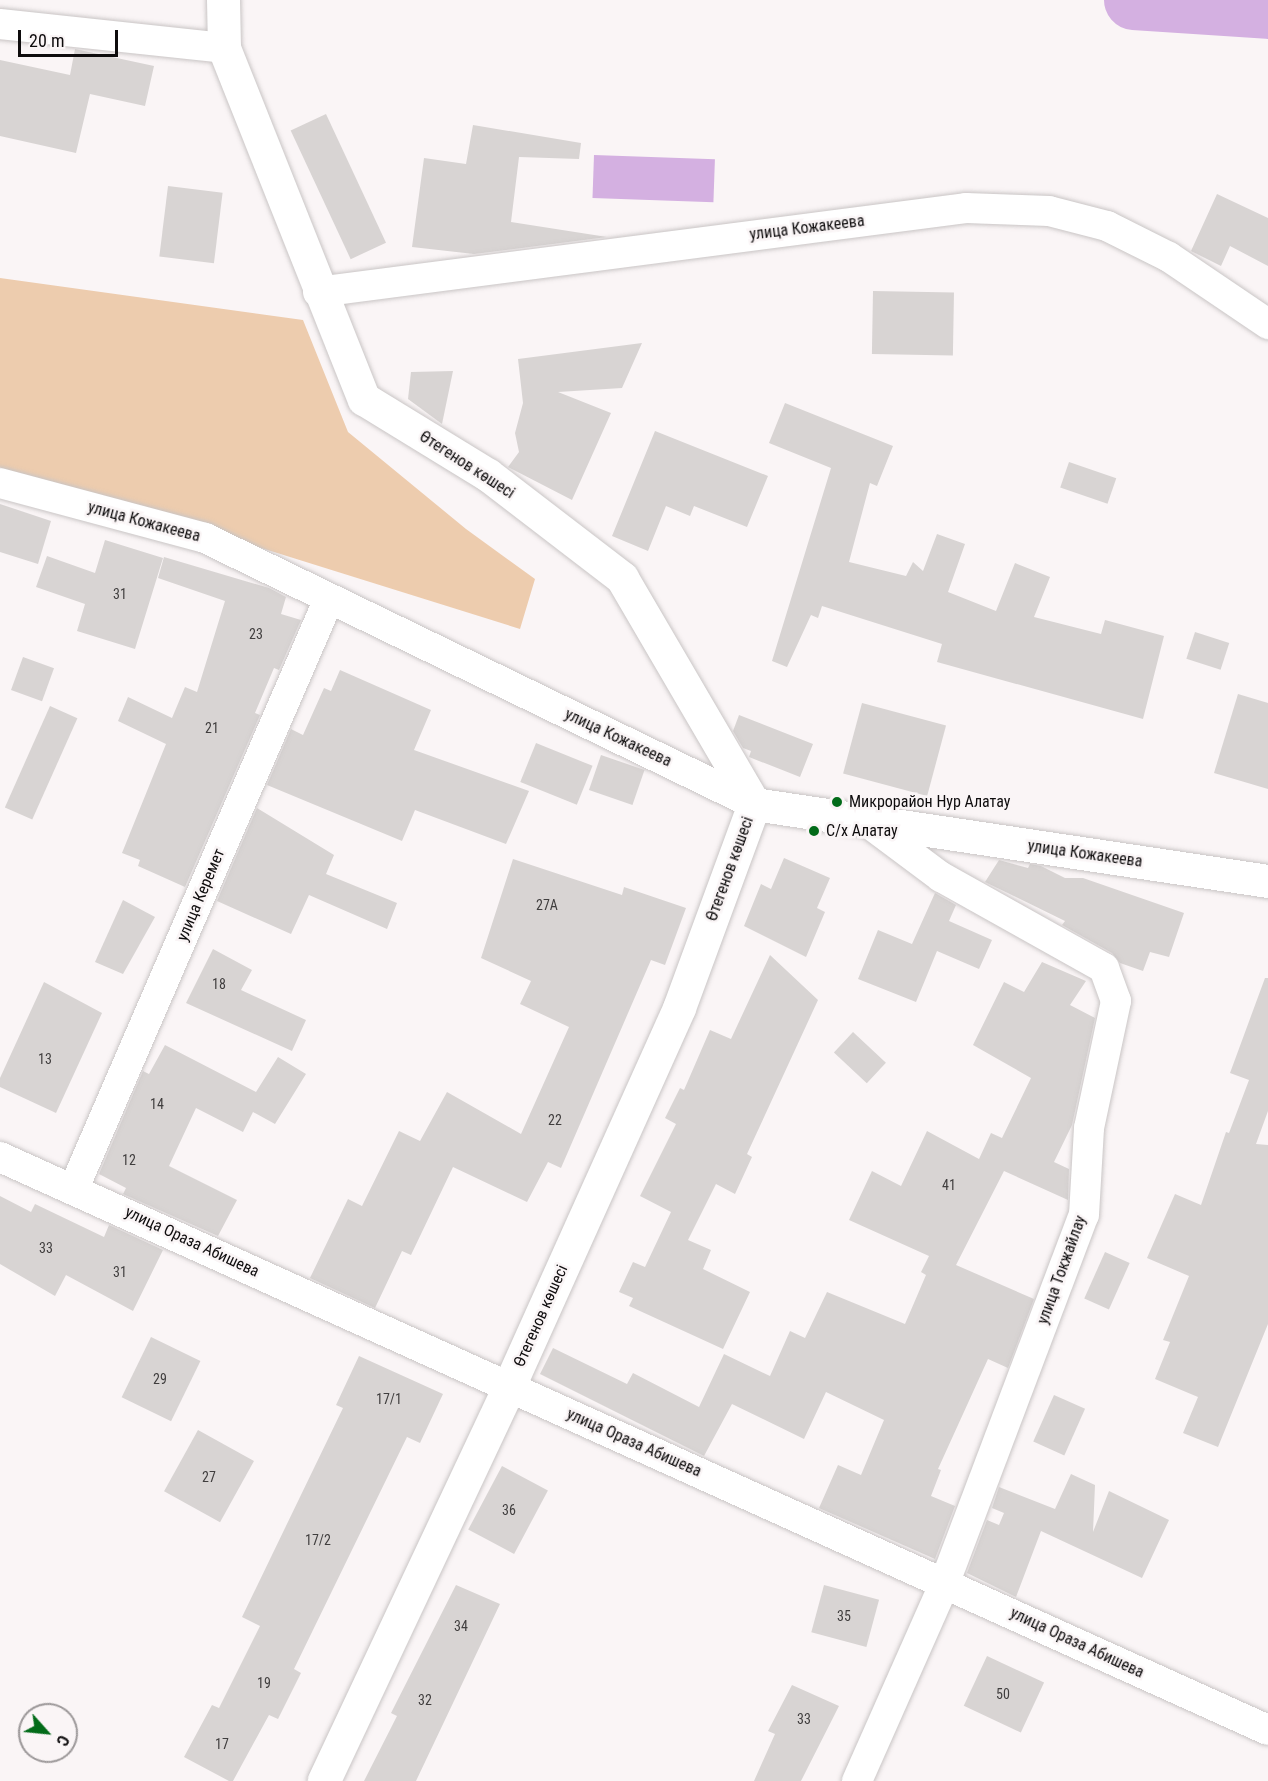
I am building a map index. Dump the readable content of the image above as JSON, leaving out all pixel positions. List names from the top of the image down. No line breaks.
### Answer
{"streets":{"street":["улица Кожакеева","Өтегенов көшесі","улица Керемет","улица Ораза Абишева","улица Токжайлау"]},"crossings":[["улица Кожакеева","Өтегенов көшесі"],["улица Кожакеева","улица Керемет"],["улица Кожакеева","улица Токжайлау"],["Өтегенов көшесі","улица Ораза Абишева"],["улица Керемет","улица Ораза Абишева"],["улица Ораза Абишева","улица Токжайлау"]],"places":["Микрорайон Нур Алатау","С/х Алатау"],"house_numbers":["31","23","21","27А","18","13","14","22","12","41","33","31","29","17/1","27","36","17/2","35","34","19","50","32","33","17"],"scale_bar":"20 m","north":"bottom right"}
